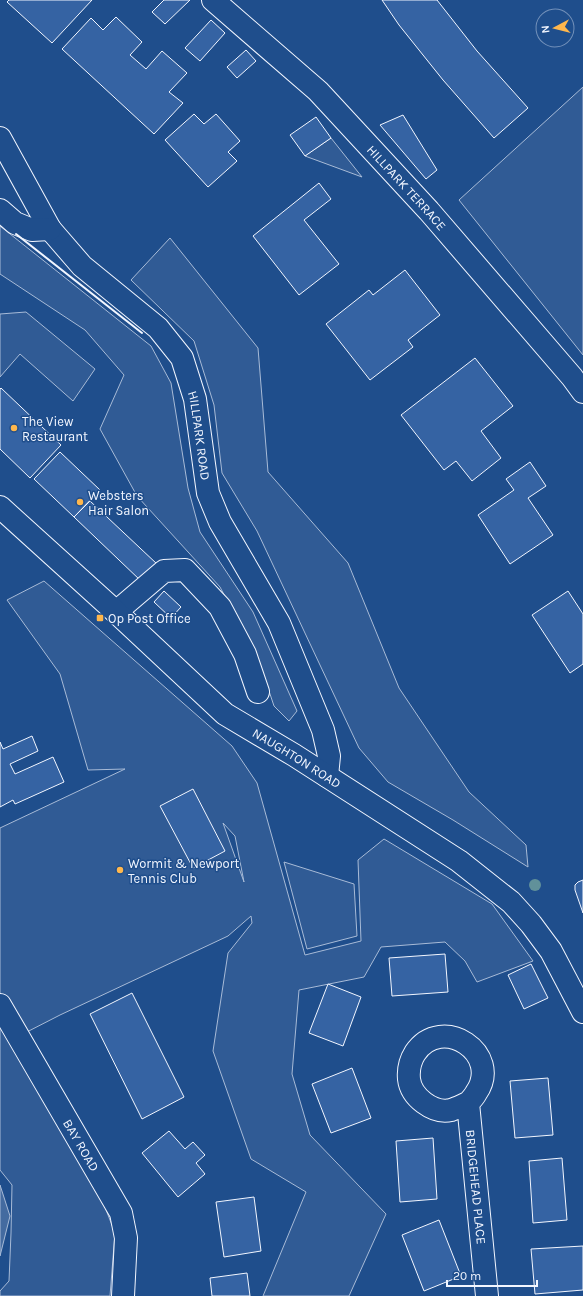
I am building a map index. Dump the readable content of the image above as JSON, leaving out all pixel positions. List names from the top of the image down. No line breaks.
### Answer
{"streets":{"street":["HILLPARK TERRACE","HILLPARK ROAD","NAUGHTON ROAD","BAY ROAD","BRIDGEHEAD PLACE"]},"crossings":[["HILLPARK ROAD","NAUGHTON ROAD"]],"places":{"other":["The View Restaurant","Websters Hair Salon","Wormit & Newport Tennis Club"],"transit":["Op Post Office"]},"scale_bar":"20 m","north":"left"}
